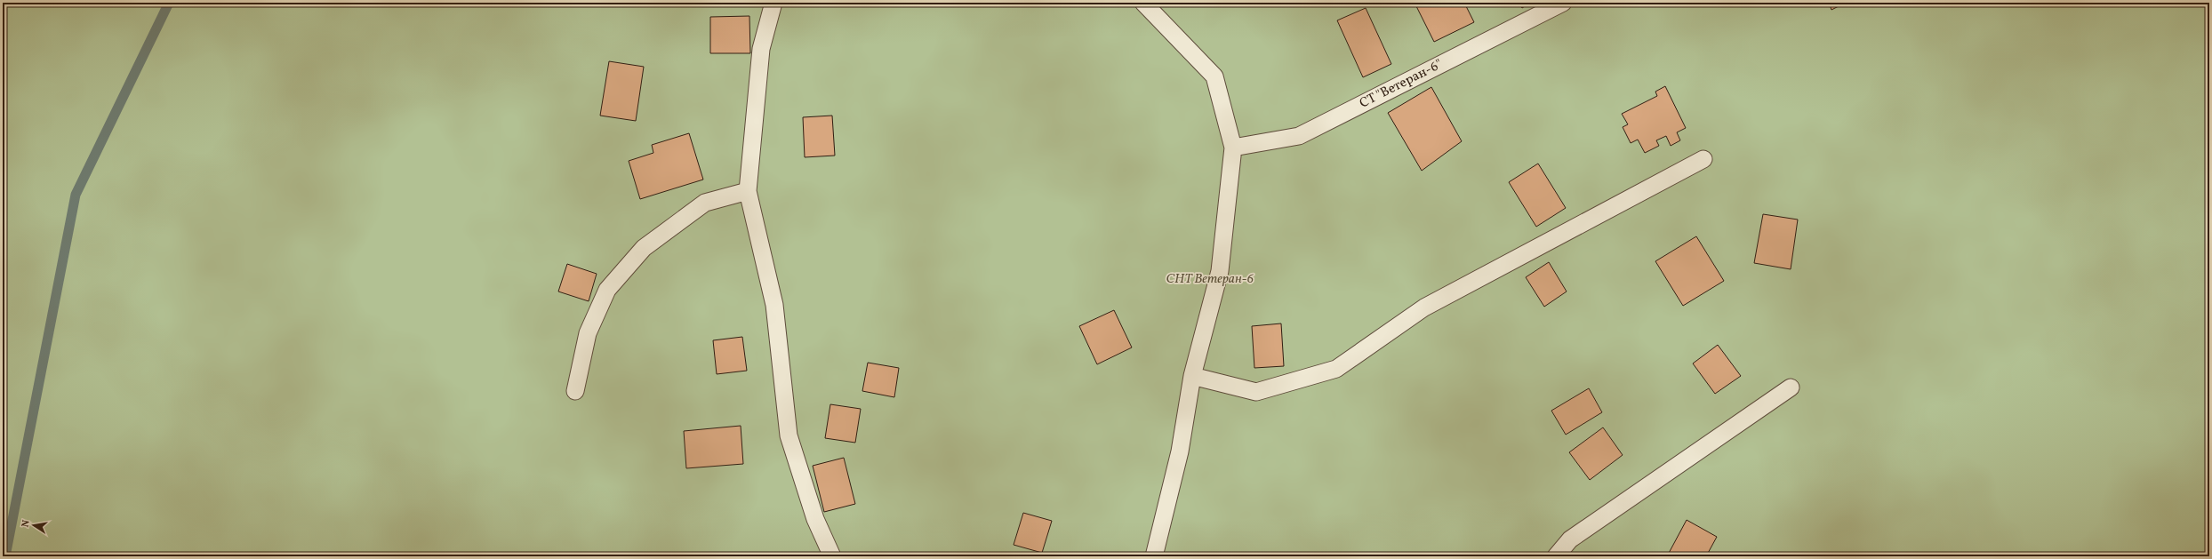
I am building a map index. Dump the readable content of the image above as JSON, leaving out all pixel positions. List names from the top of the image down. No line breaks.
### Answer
{"streets":{"lane":["СТ \"Ветеран-6\""]},"parks":["СНТ Ветеран-6"],"north":"left"}
